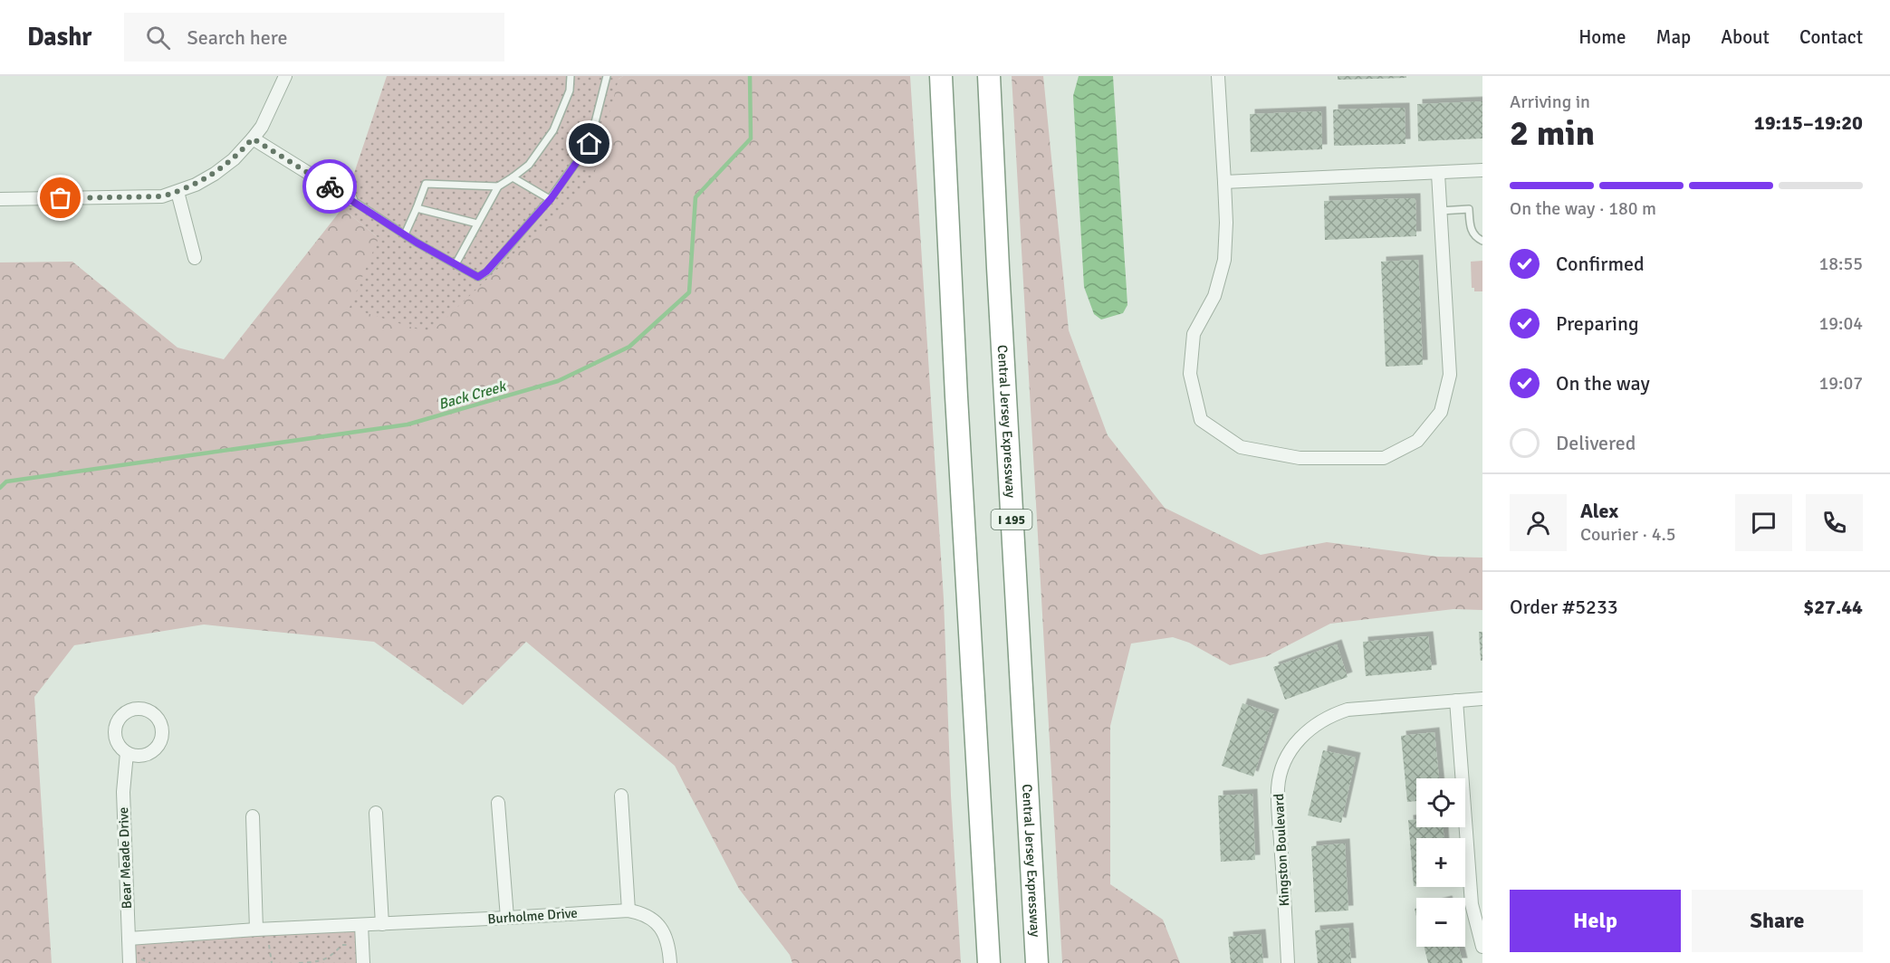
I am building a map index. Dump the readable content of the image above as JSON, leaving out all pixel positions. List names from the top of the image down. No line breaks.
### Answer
{"streets":{"highway":["Central Jersey Expressway","I 195"],"street":["Kingston Boulevard","Bear Meade Drive","Burholme Drive"]},"crossings":[["Bear Meade Drive","Burholme Drive"]],"water":["Back Creek"],"page":{"header":"Dashr","search":"Search here","nav":["Home","Map","About","Contact"],"heading":["2 min","Arriving in","19:15–19:20"],"panel":["Alex","Courier · 4.5","Order #5233","$27.44"],"bar":"On the way · 180 m","list":[["Confirmed","18:55"],["Preparing","19:04"],["On the way","19:07"],"Delivered"],"map_buttons":["+","−"],"buttons":["Help","Share"]}}
